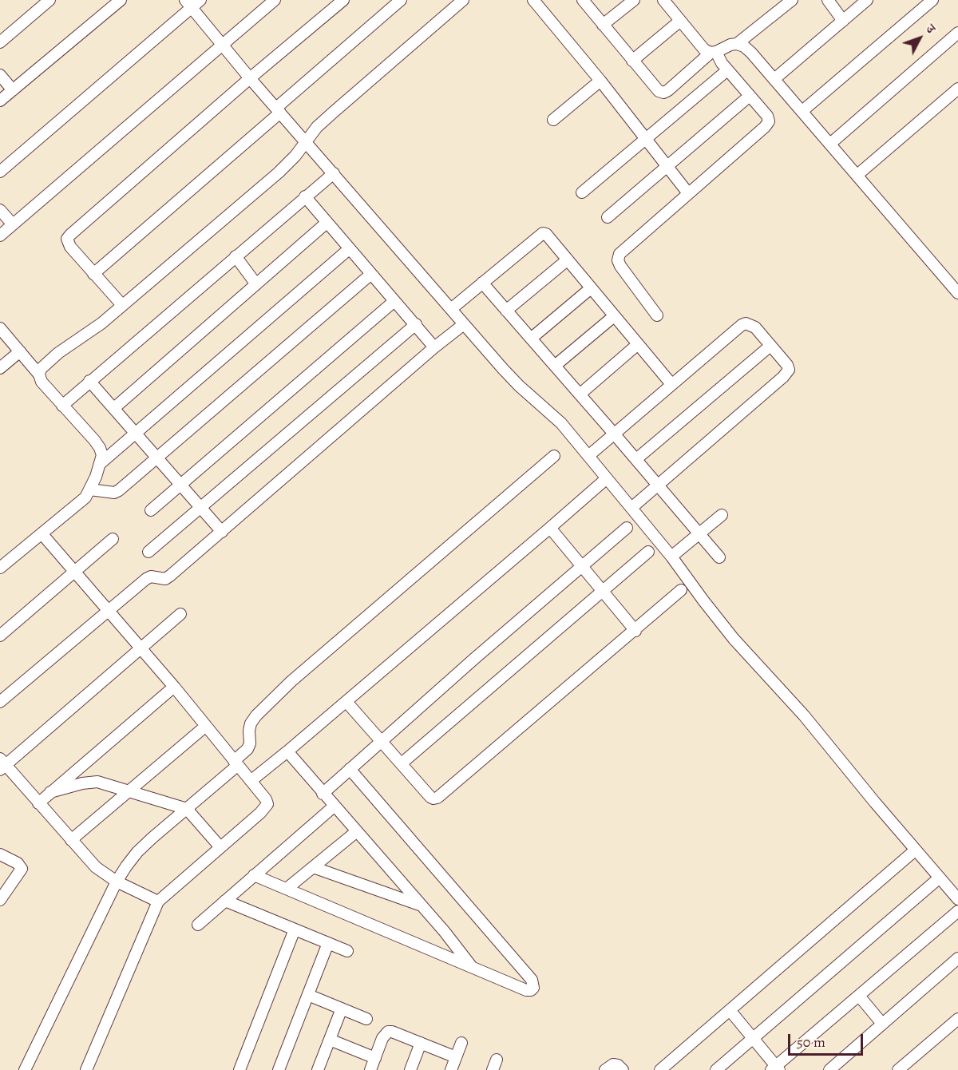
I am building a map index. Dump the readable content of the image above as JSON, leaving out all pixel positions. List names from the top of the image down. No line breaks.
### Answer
{"scale_bar":"50 m","north":"top right"}
